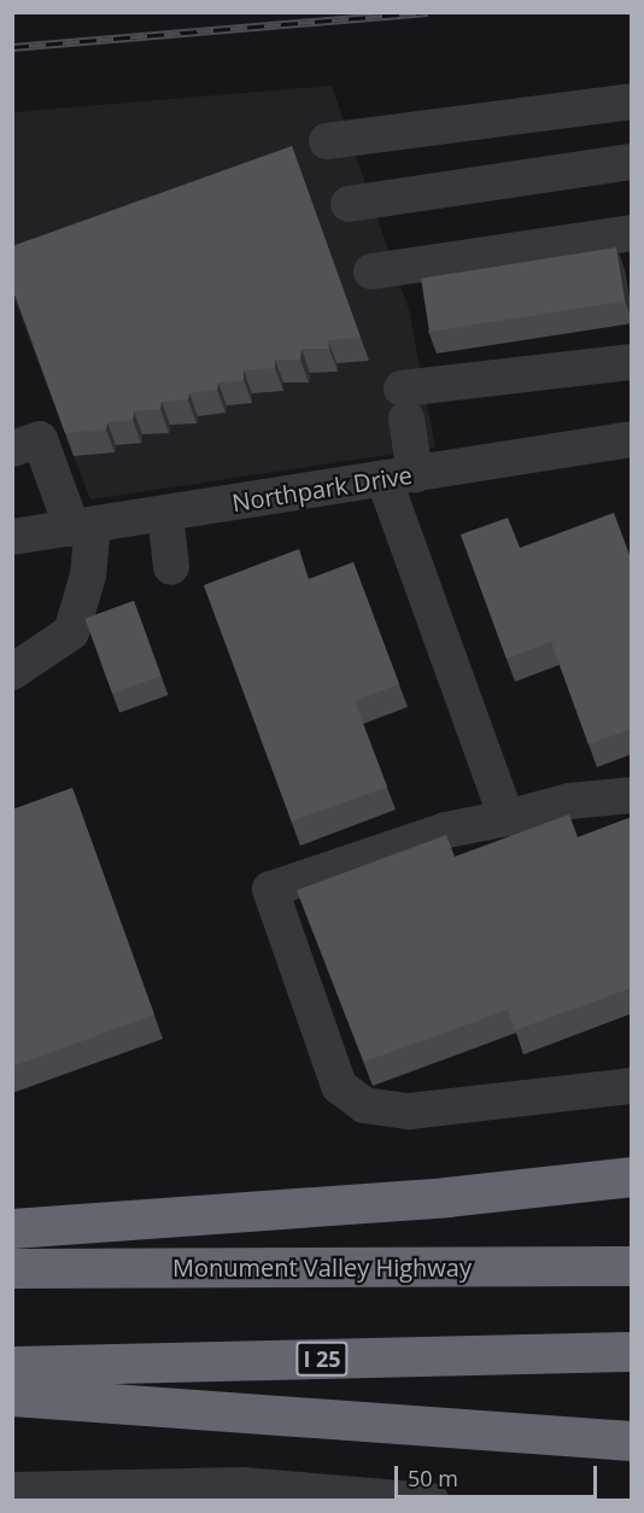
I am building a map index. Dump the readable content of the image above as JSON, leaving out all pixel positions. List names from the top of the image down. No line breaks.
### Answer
{"streets":{"highway":["Monument Valley Highway","I 25"],"street":["Northpark Drive"]},"scale_bar":"50 m"}
